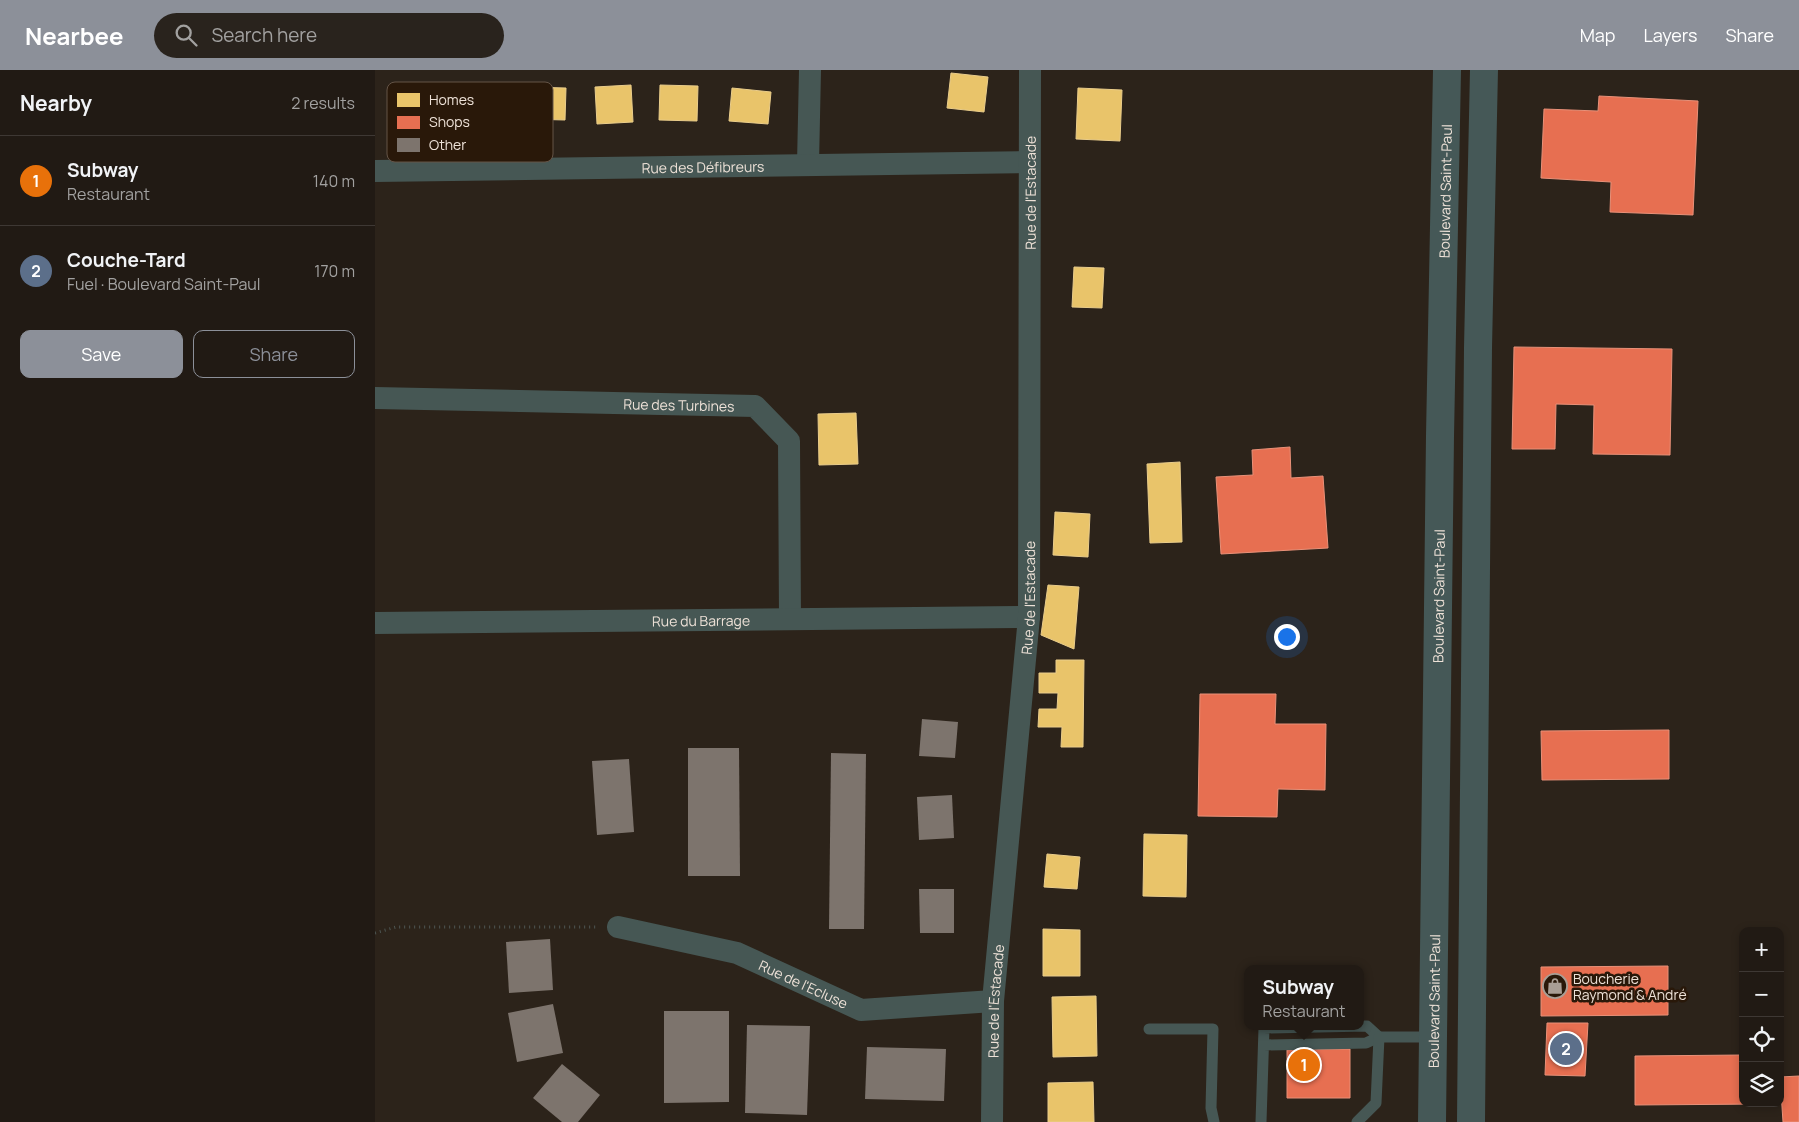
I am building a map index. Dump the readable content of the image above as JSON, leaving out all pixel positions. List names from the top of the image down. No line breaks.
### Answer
{"streets":{"main road":["Boulevard Saint-Paul"],"street":["Rue des Défibreurs","Rue de l'Estacade","Rue des Turbines","Rue du Barrage","Rue de l'Ecluse"]},"crossings":[["Rue des Défibreurs","Rue de l'Estacade"],["Rue de l'Estacade","Rue du Barrage"],["Rue de l'Estacade","Rue de l'Ecluse"],["Rue des Turbines","Rue du Barrage"]],"places":{"shop":["Boucherie Raymond & André"]},"legend":["Homes","Shops","Other"],"page":{"header":"Nearbee","search":"Search here","nav":["Map","Layers","Share"],"heading":["Nearby","2 results"],"list":[{"mark":"1","name":"Subway","note":"Restaurant","value":"140 m"},{"mark":"2","name":"Couche-Tard","note":"Fuel · Boulevard Saint-Paul","value":"170 m"}],"buttons":["Save","Share"],"map_buttons":["+","−"],"popup":["Subway","Restaurant"],"pins":["2","1"]}}
